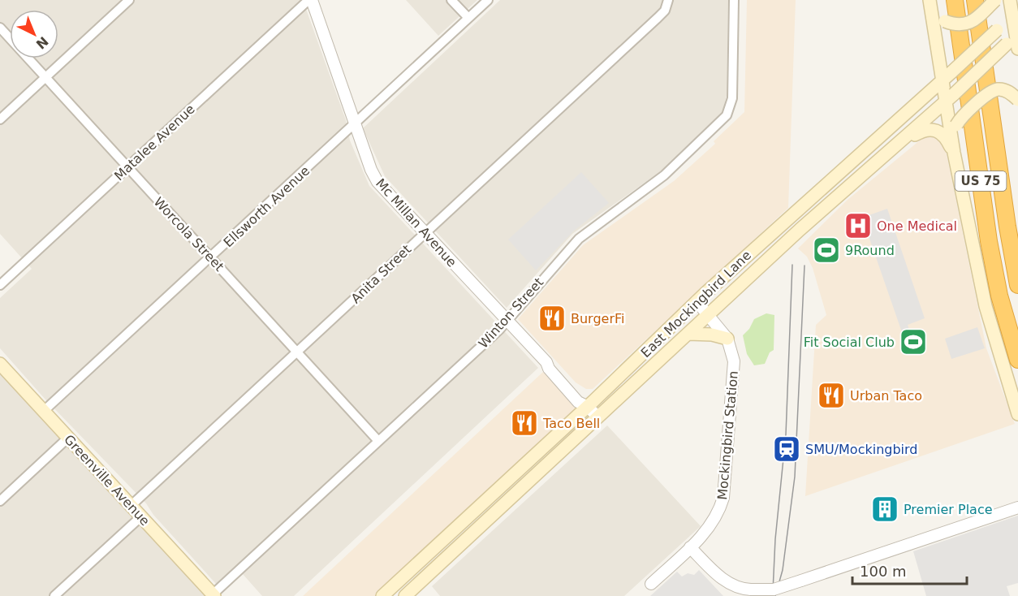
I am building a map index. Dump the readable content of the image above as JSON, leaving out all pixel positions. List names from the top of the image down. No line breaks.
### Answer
{"streets":{"highway":["US 75"],"main road":["East Mockingbird Lane","Greenville Avenue"],"street":["Matalee Avenue","Ellsworth Avenue","Mc Millan Avenue","Worcola Street","Anita Street","Winton Street","Mockingbird Station"]},"crossings":[["Matalee Avenue","Mc Millan Avenue"],["Matalee Avenue","Worcola Street"],["Ellsworth Avenue","Mc Millan Avenue"],["Ellsworth Avenue","Worcola Street"],["Ellsworth Avenue","Greenville Avenue"],["Mc Millan Avenue","Anita Street"],["Mc Millan Avenue","East Mockingbird Lane"],["Mc Millan Avenue","Winton Street"],["Worcola Street","Anita Street"],["Worcola Street","Winton Street"],["Anita Street","Greenville Avenue"],["East Mockingbird Lane","Mockingbird Station"],["Winton Street","Greenville Avenue"]],"places":{"hospital":["One Medical"],"sports":["9Round","Fit Social Club"],"restaurant":["BurgerFi","Urban Taco","Taco Bell"],"station":["SMU/Mockingbird"],"building":["Premier Place"]},"scale_bar":"100 m","north":"bottom right"}
